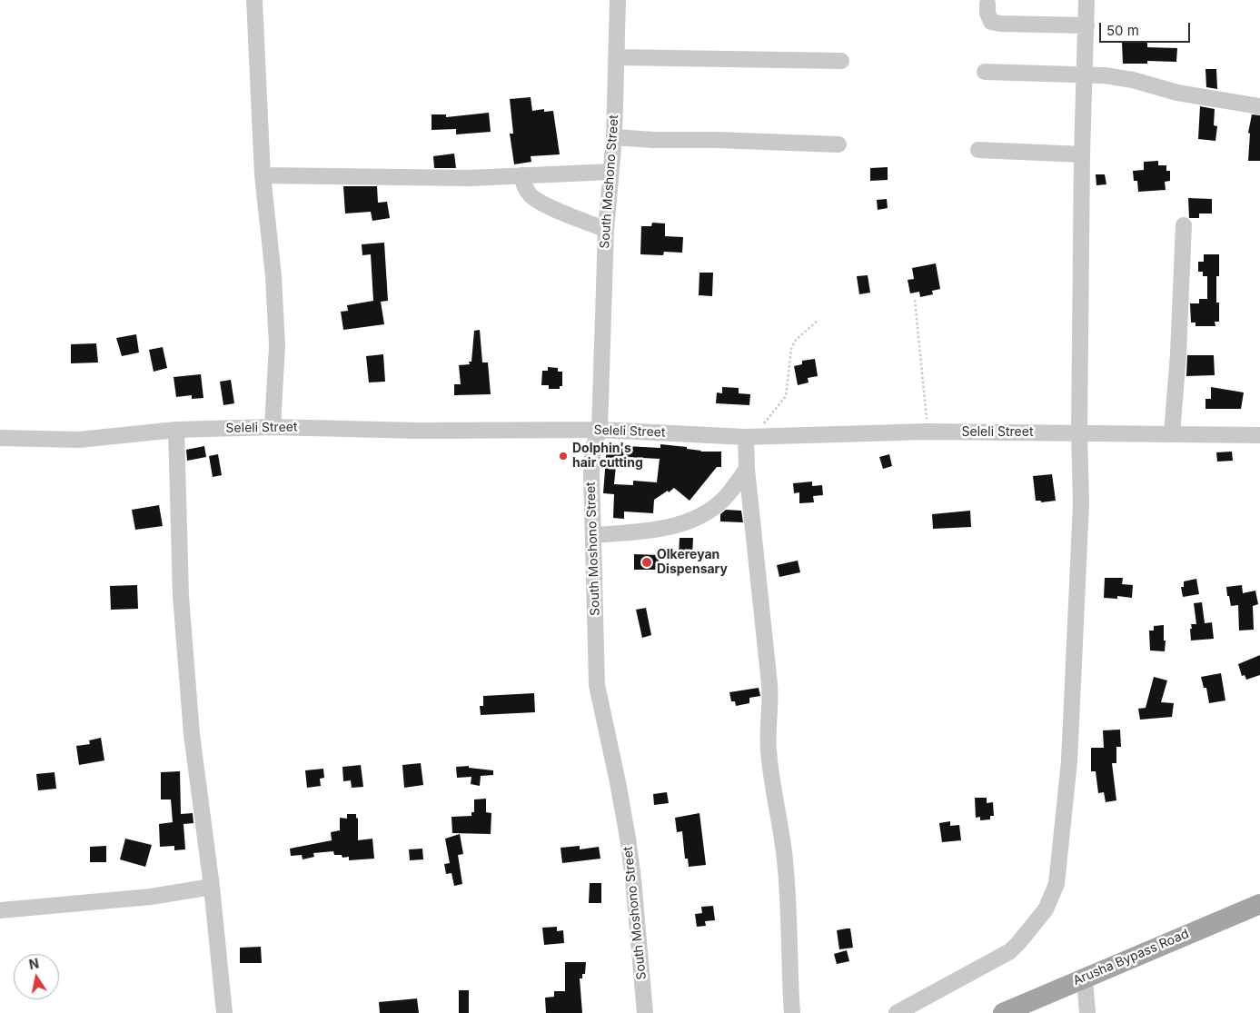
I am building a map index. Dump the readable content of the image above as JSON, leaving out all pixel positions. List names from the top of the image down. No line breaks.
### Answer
{"streets":{"main road":["Arusha Bypass Road"],"street":["South Moshono Street","Seleli Street"]},"crossings":[["South Moshono Street","Seleli Street"]],"places":["Dolphin's hair cutting","Olkereyan Dispensary"],"scale_bar":"50 m","north":"top"}
